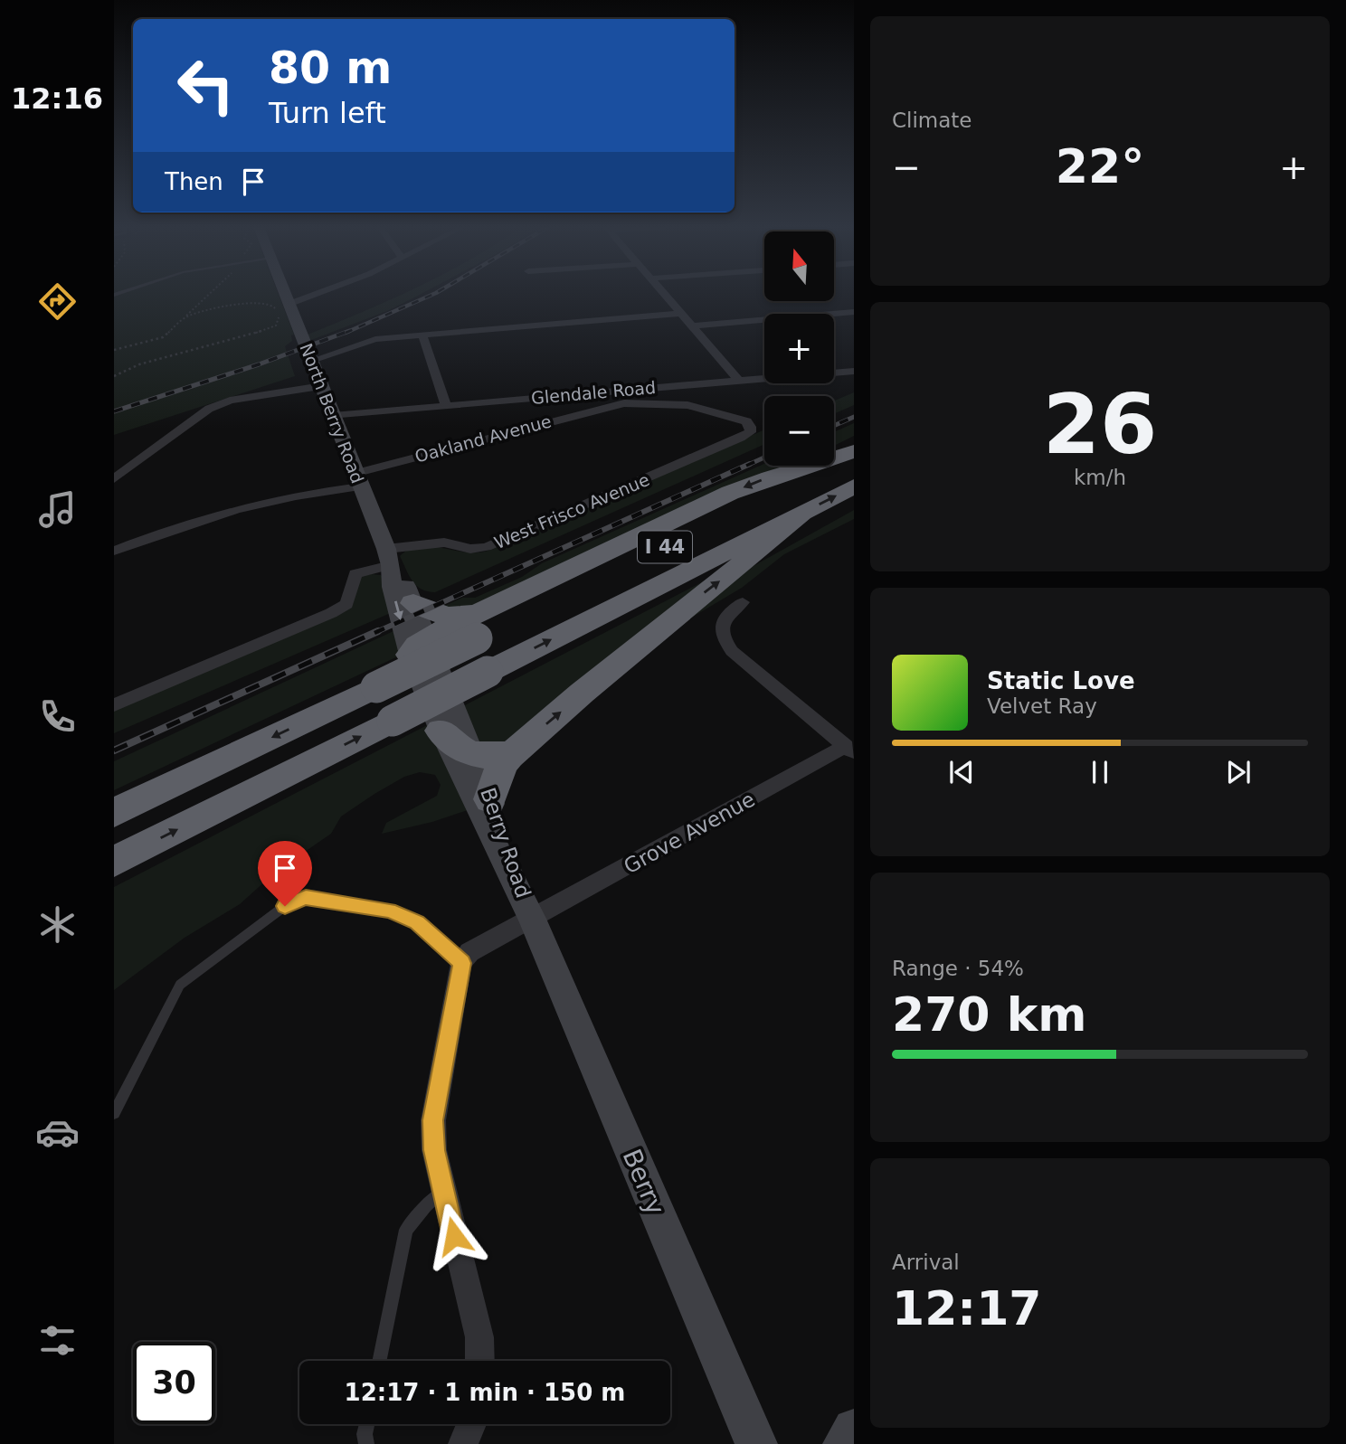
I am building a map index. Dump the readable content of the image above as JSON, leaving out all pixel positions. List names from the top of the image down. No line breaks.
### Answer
{"streets":{"highway":["I 44"],"main road":["North Berry Road","Berry Road","Berry"],"street":["Glendale Road","Oakland Avenue","West Frisco Avenue","Grove Avenue"]},"crossings":[["Glendale Road","North Berry Road"],["North Berry Road","Oakland Avenue"],["North Berry Road","West Frisco Avenue"],["North Berry Road","Berry Road"],["Oakland Avenue","West Frisco Avenue"],["Grove Avenue","Berry Road"],["Grove Avenue","Berry"],["Berry Road","Berry"]],"north":"top","page":{"tabs":"12:16","tile":["Climate",["26","km/h"],["Range · 54%","270 km"],["Arrival","12:17"]],"turn":["80 m","Turn left"],"heat":["−","22°","+"],"then":"Then","map_buttons":["+","−"],"song":["Static Love","Velvet Ray"],"limit":"30","trip":"12:17 · 1 min · 150 m"}}
